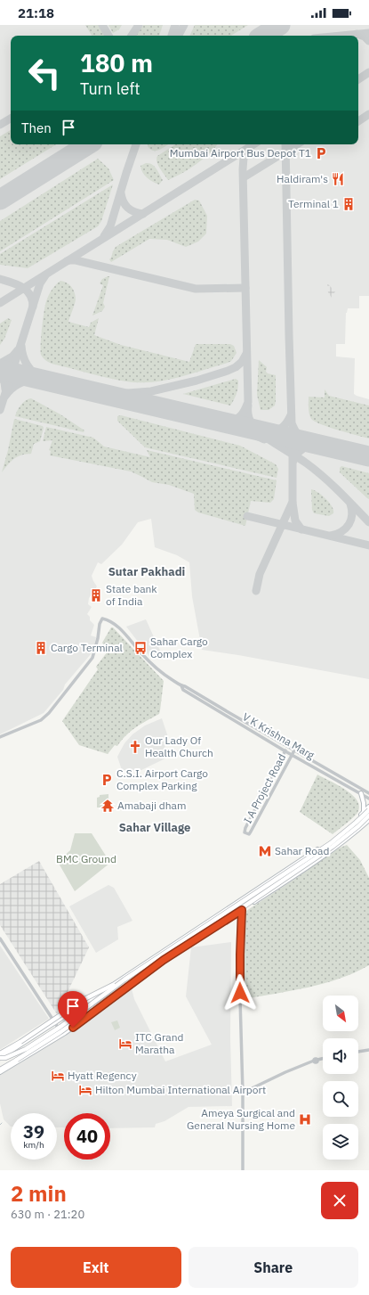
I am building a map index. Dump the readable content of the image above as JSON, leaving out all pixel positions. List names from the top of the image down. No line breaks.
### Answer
{"streets":{"street":["V K Krishna Marg","I A Project Road"]},"crossings":[["V K Krishna Marg","I A Project Road"]],"districts":["Sutar Pakhadi","Sahar Village"],"parks":["BMC Ground"],"places":{"parking":["Mumbai Airport Bus Depot T1","C.S.I. Airport Cargo Complex Parking"],"restaurant":["Haldiram's"],"building":["Terminal 1","State bank of India","Cargo Terminal"],"bus stop":["Sahar Cargo Complex"],"church":["Our Lady Of Health Church"],"temple":["Amabaji dham"],"metro station":["Sahar Road"],"hotel":["ITC Grand Maratha","Hyatt Regency","Hilton Mumbai International Airport"],"hospital":["Ameya Surgical and General Nursing Home"]},"north":"bottom right","page":{"status":"21:18","turn":["180 m","Turn left"],"then":"Then","speed":"39 km/h","limit":"40","heading":["2 min","630 m · 21:20"],"buttons":["Exit","Share"]}}
